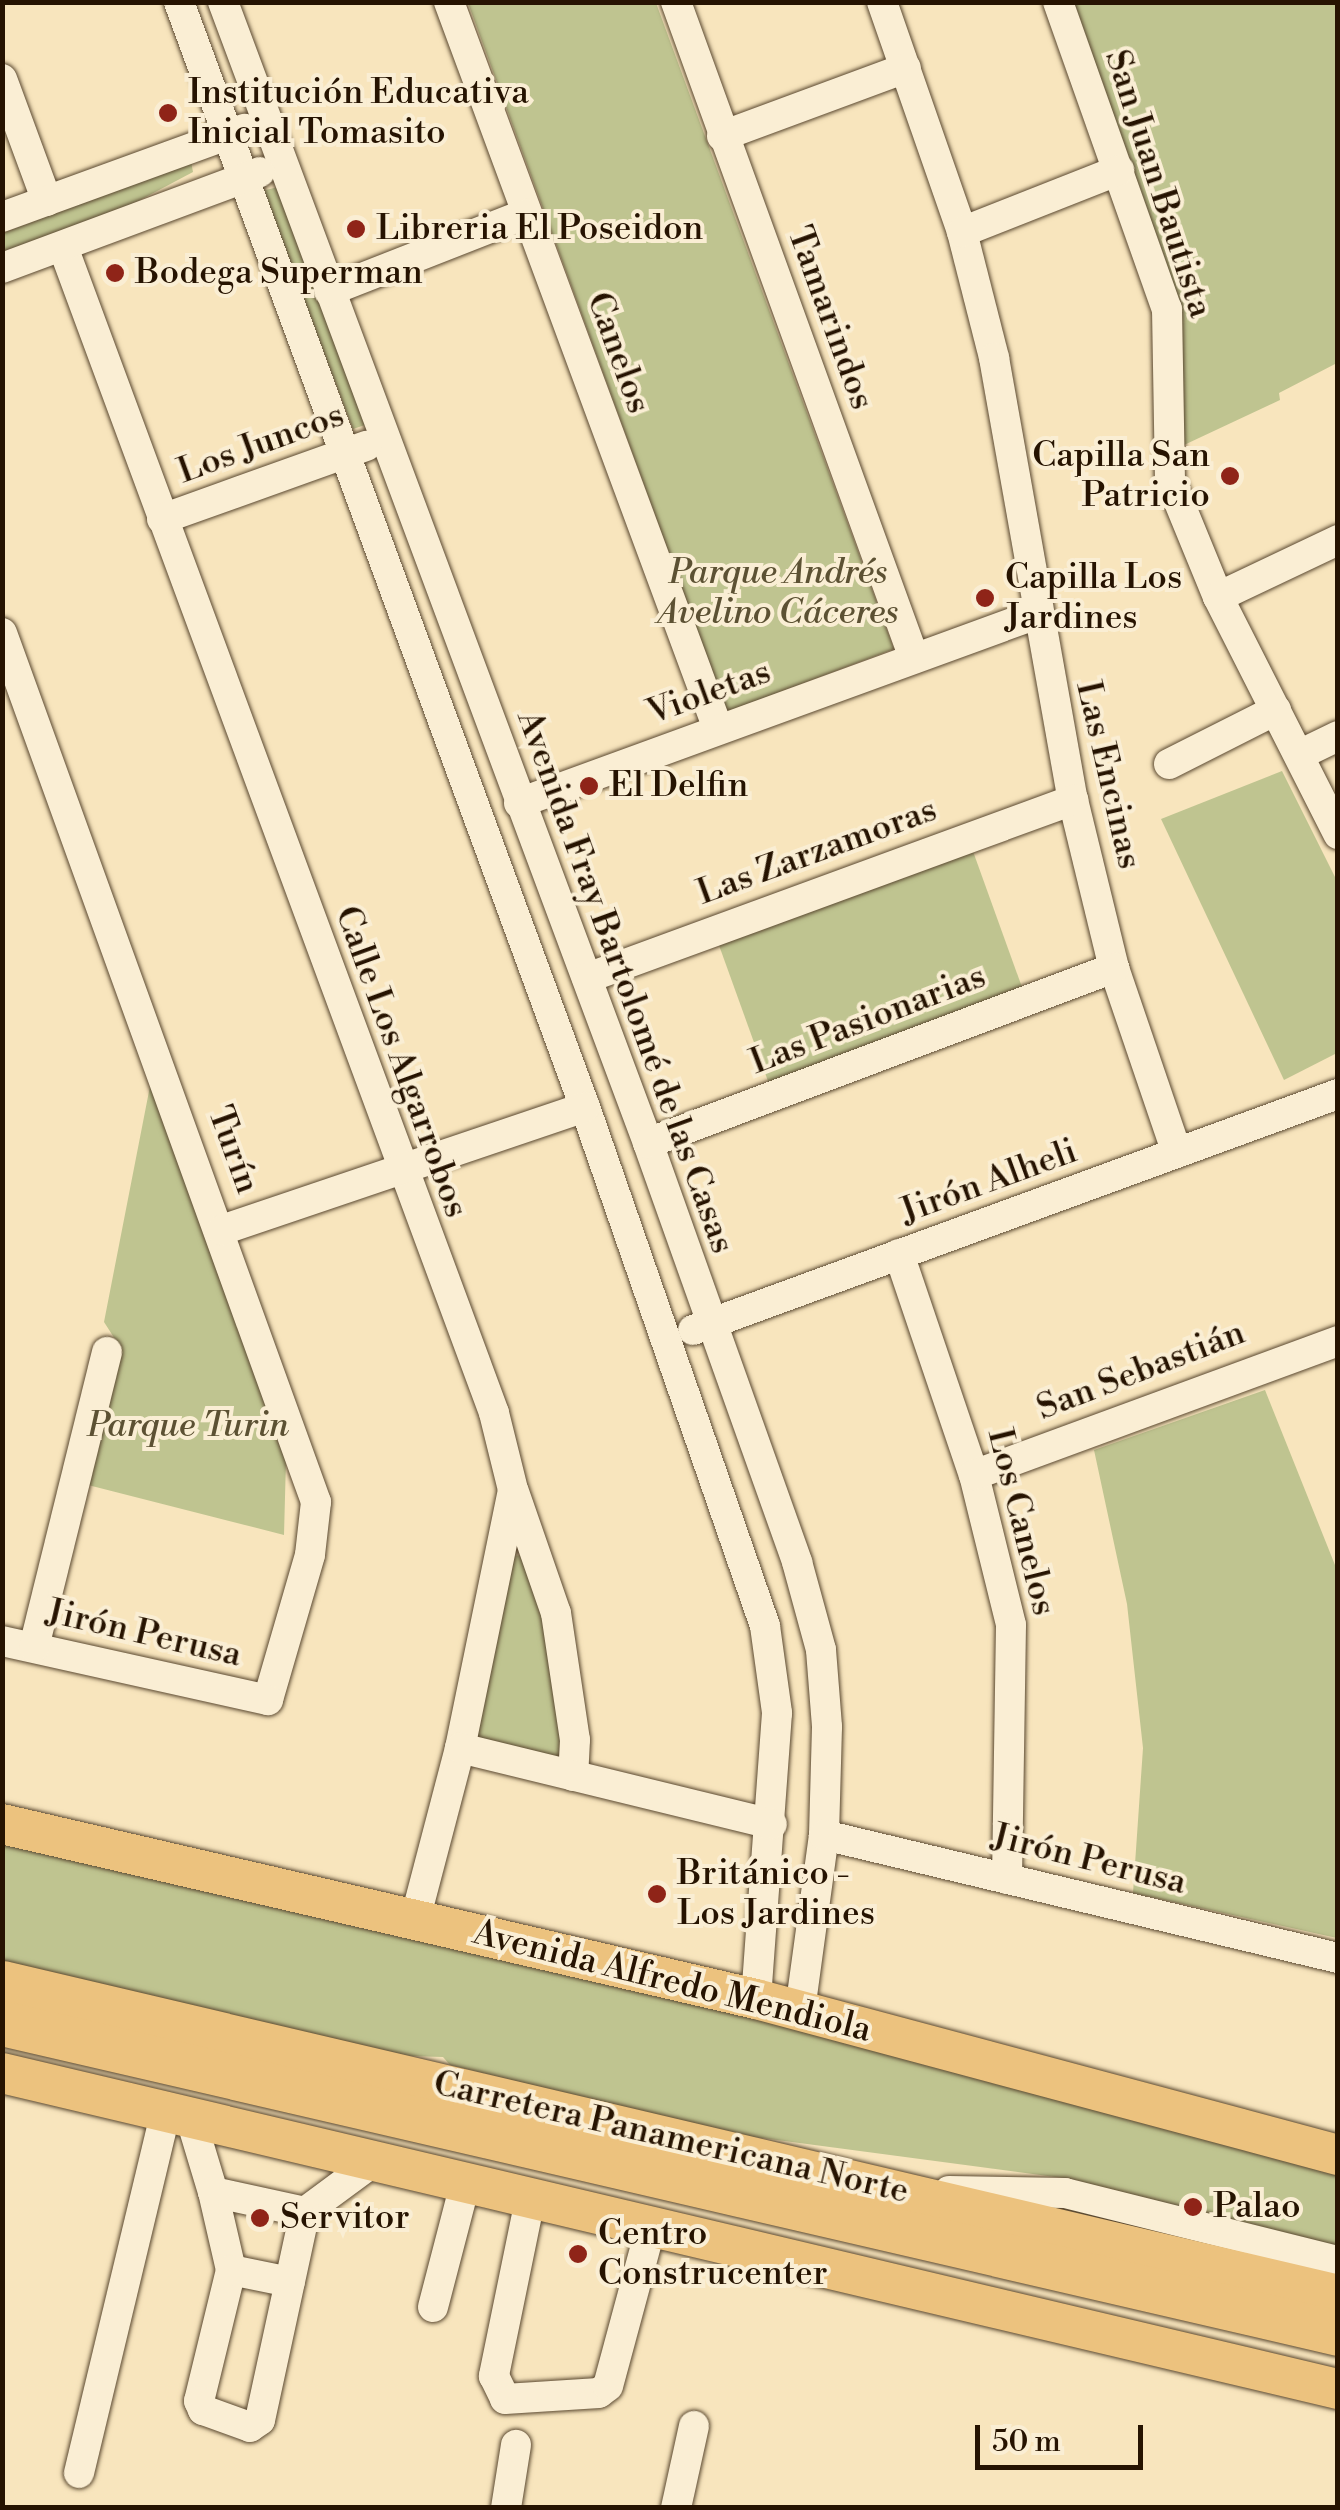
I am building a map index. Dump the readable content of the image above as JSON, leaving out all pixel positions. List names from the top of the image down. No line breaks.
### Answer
{"streets":{"highway":["Carretera Panamericana Norte"],"main road":["Avenida Alfredo Mendiola"],"street":["San Juan Bautista","Tamarindos","Canelos","Los Juncos","Violetas","Las Encinas","Las Zarzamoras","Avenida Fray Bartolomé de las Casas","Las Pasionarias","Calle Los Algarrobos","Turín","Jirón Alheli","San Sebastián","Los Canelos","Jirón Perusa"]},"crossings":[["Tamarindos","Violetas"],["Canelos","Violetas"],["Los Juncos","Avenida Fray Bartolomé de las Casas"],["Los Juncos","Calle Los Algarrobos"],["Violetas","Las Encinas"],["Violetas","Avenida Fray Bartolomé de las Casas"],["Las Encinas","Las Zarzamoras"],["Las Encinas","Las Pasionarias"],["Las Encinas","Jirón Alheli"],["Las Zarzamoras","Avenida Fray Bartolomé de las Casas"],["Avenida Fray Bartolomé de las Casas","Las Pasionarias"],["Avenida Fray Bartolomé de las Casas","Jirón Alheli"],["Avenida Fray Bartolomé de las Casas","Jirón Perusa"],["Avenida Fray Bartolomé de las Casas","Avenida Alfredo Mendiola"],["Calle Los Algarrobos","Avenida Alfredo Mendiola"],["Turín","Jirón Perusa"],["Jirón Alheli","Los Canelos"],["San Sebastián","Los Canelos"],["Los Canelos","Jirón Perusa"]],"parks":["Parque Andrés Avelino Cáceres","Parque Turin"],"places":["Institución Educativa Inicial Tomasito","Libreria El Poseidon","Bodega Superman","Capilla San Patricio","Capilla Los Jardines","El Delfin","Británico - Los Jardines","Palao","Servitor","Centro Construcenter"],"scale_bar":"50 m"}
